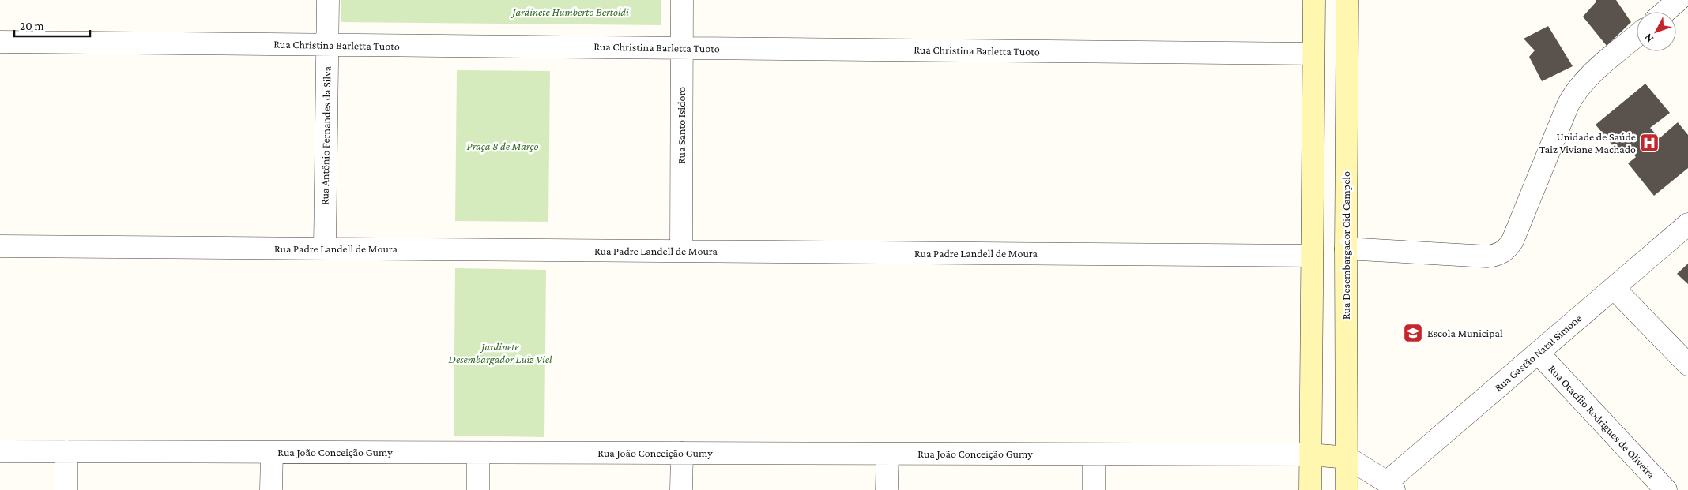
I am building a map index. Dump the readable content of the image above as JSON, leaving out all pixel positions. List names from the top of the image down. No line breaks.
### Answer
{"streets":{"main road":["Rua Desembargador Cid Campelo"],"street":["Rua Christina Barletta Tuoto","Rua Santo Isidoro","Rua Antônio Fernandes da Silva","Rua Padre Landell de Moura","Rua Gastão Natal Simone","Rua Otacílio Rodrigues de Oliveira","Rua João Conceição Gumy"]},"crossings":[["Rua Christina Barletta Tuoto","Rua Santo Isidoro"],["Rua Christina Barletta Tuoto","Rua Antônio Fernandes da Silva"],["Rua Santo Isidoro","Rua Padre Landell de Moura"],["Rua Antônio Fernandes da Silva","Rua Padre Landell de Moura"],["Rua Gastão Natal Simone","Rua Otacílio Rodrigues de Oliveira"]],"parks":["Jardinete Humberto Bertoldi","Praça 8 de Março","Jardinete Desembargador Luiz Viel"],"places":{"hospital":["Unidade de Saúde Taiz Viviane Machado"],"school or university":["Escola Municipal"]},"scale_bar":"20 m","north":"bottom left"}
